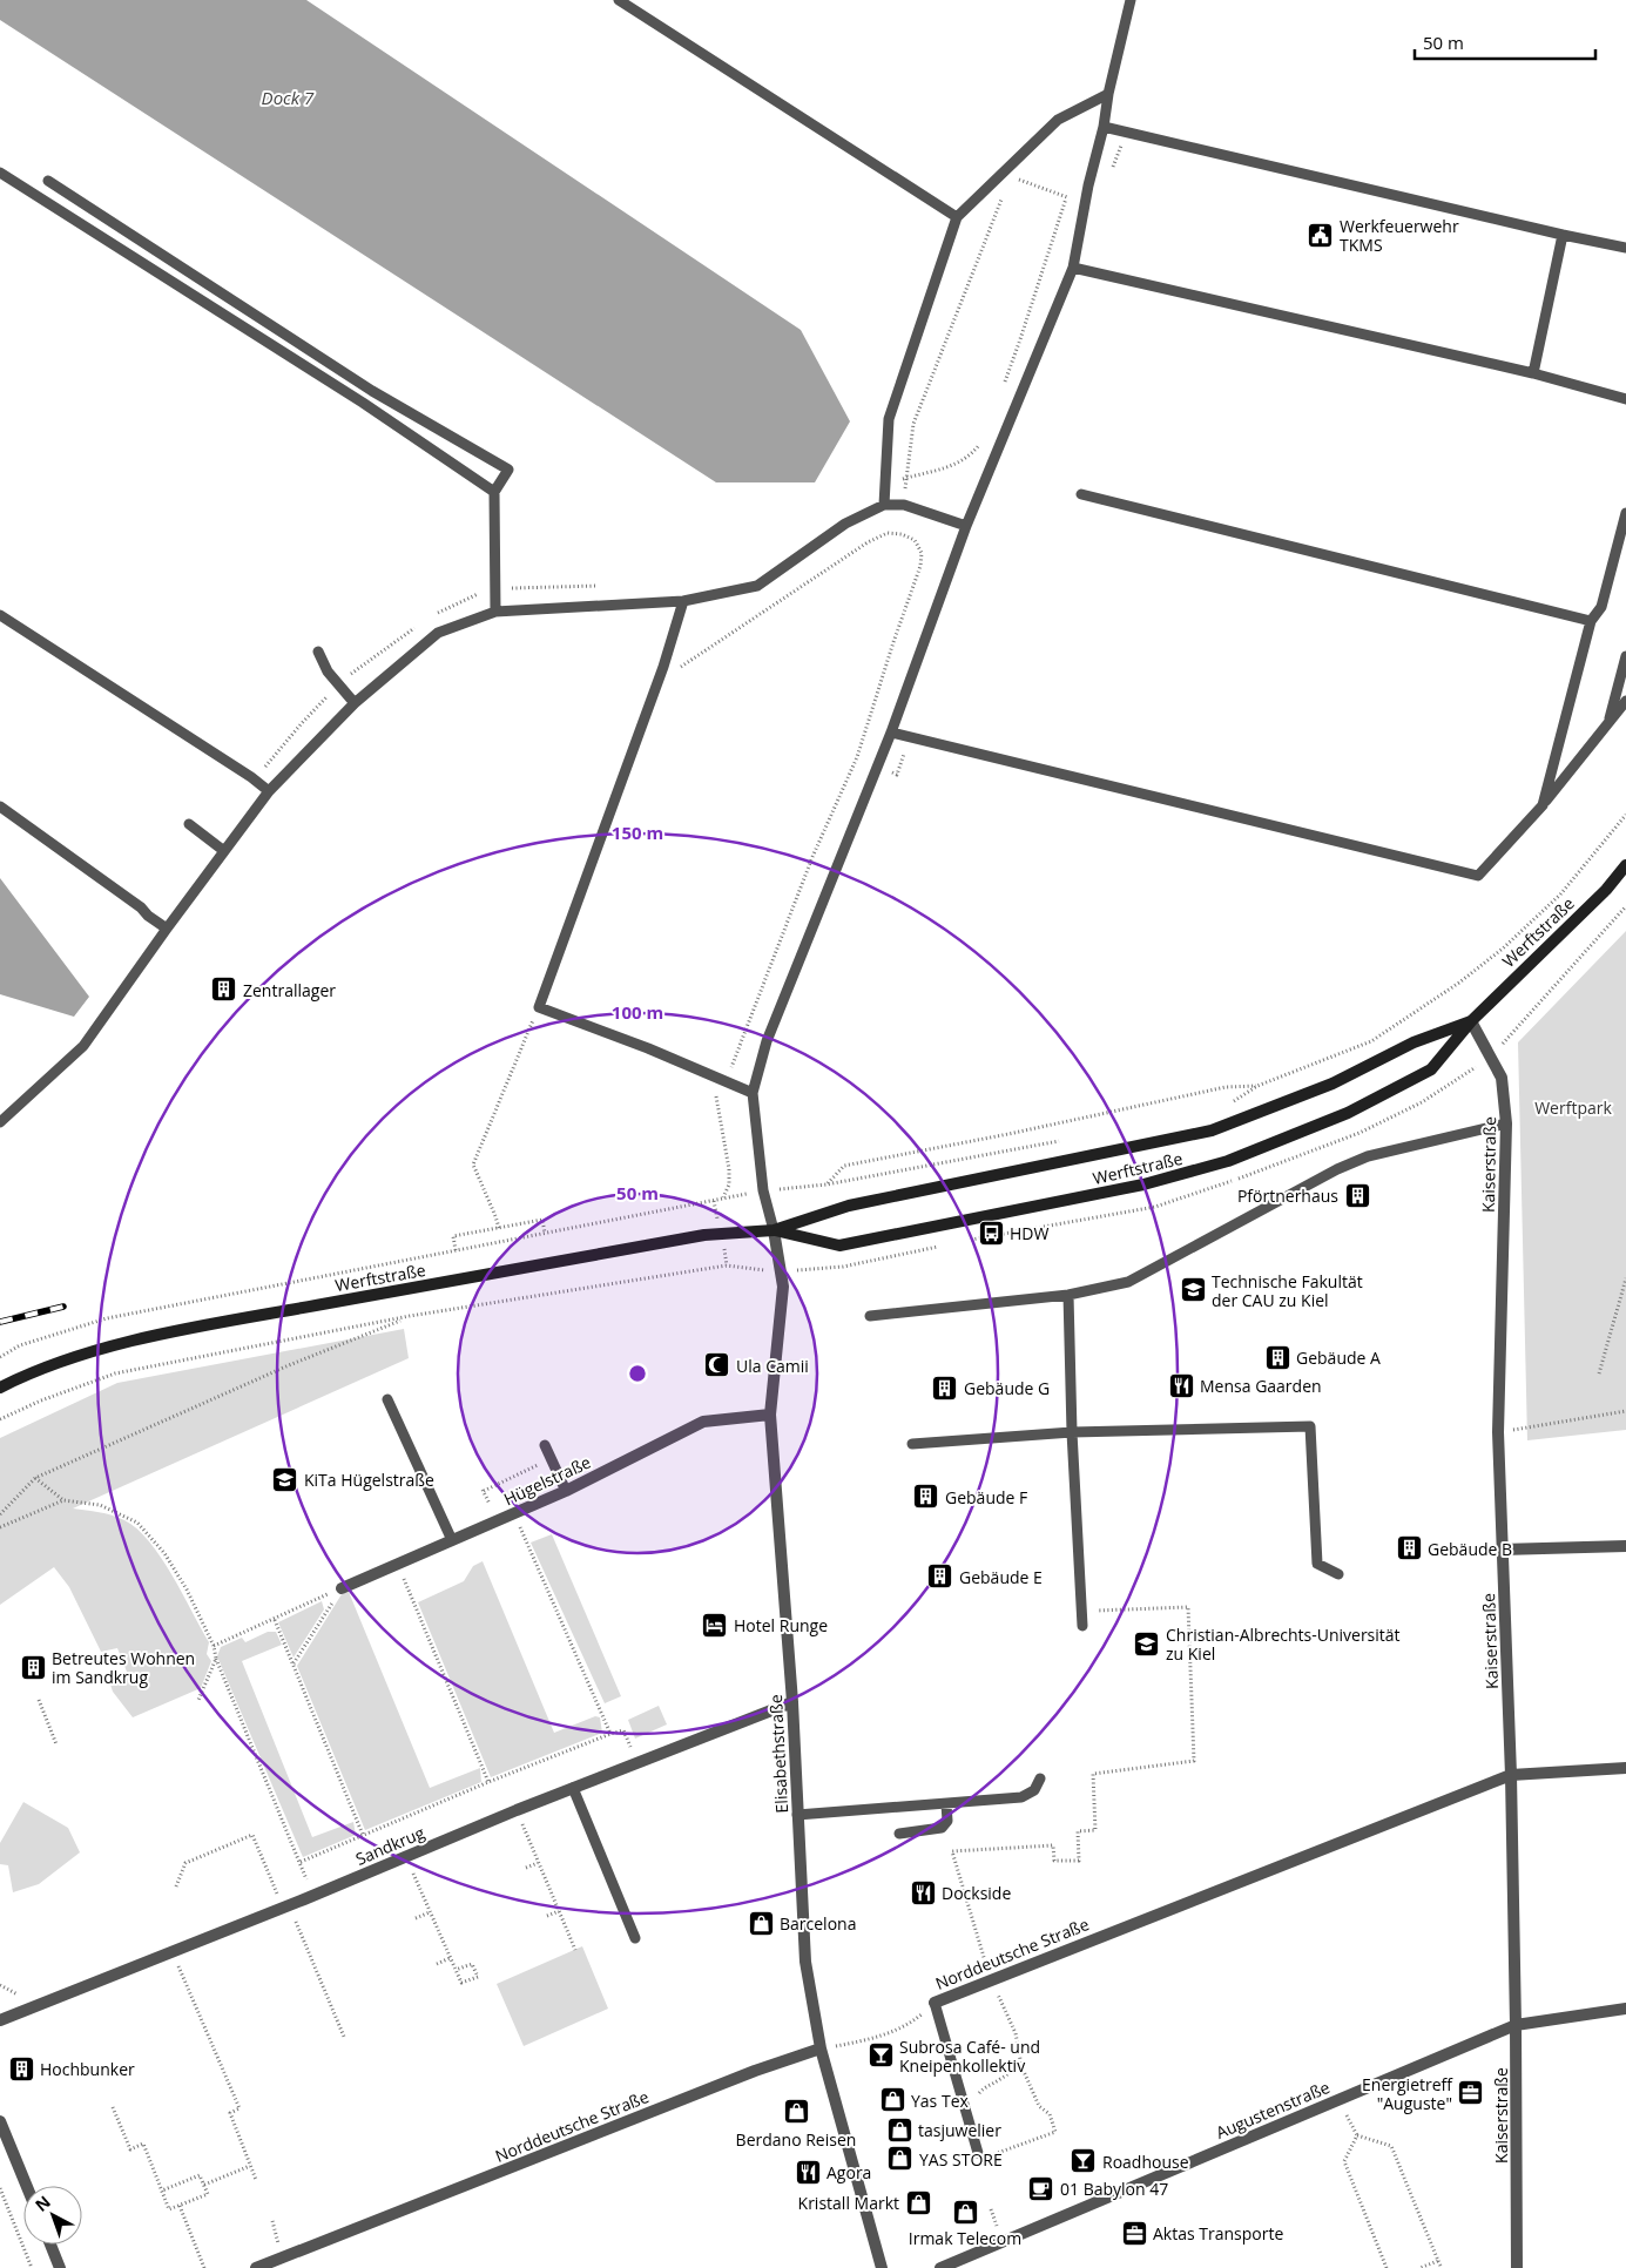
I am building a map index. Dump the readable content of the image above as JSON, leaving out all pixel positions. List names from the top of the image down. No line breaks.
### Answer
{"streets":{"main road":["Werftstraße"],"street":["Kaiserstraße","Hügelstraße","Elisabethstraße","Sandkrug","Norddeutsche Straße","Augustenstraße"]},"crossings":[["Werftstraße","Kaiserstraße"],["Werftstraße","Elisabethstraße"],["Kaiserstraße","Norddeutsche Straße"],["Kaiserstraße","Augustenstraße"],["Hügelstraße","Elisabethstraße"],["Elisabethstraße","Sandkrug"],["Elisabethstraße","Norddeutsche Straße"]],"water":["Dock 7"],"parks":["Werftpark"],"places":{"public building":["Werkfeuerwehr TKMS"],"building":["Zentrallager","Pförtnerhaus","Gebäude A","Gebäude G","Gebäude F","Gebäude B","Gebäude E","Betreutes Wohnen im Sandkrug","Hochbunker"],"bus stop":["HDW"],"school or university":["Technische Fakultät der CAU zu Kiel","KiTa Hügelstraße","Christian-Albrechts-Universität zu Kiel"],"mosque":["Ula Camii"],"restaurant":["Mensa Gaarden","Dockside","Agora"],"hotel":["Hotel Runge"],"shop":["Barcelona","Yas Tex","Berdano Reisen","tasjuwelier","YAS STORE","Kristall Markt","Irmak Telecom"],"bar":["Subrosa Café- und Kneipenkollektiv","Roadhouse"],"office":["Energietreff \"Auguste\"","Aktas Transporte"],"cafe":["01 Babylon 47"]},"scale_bar":"50 m","north":"top left","rings":["150 m","100 m","50 m"]}
